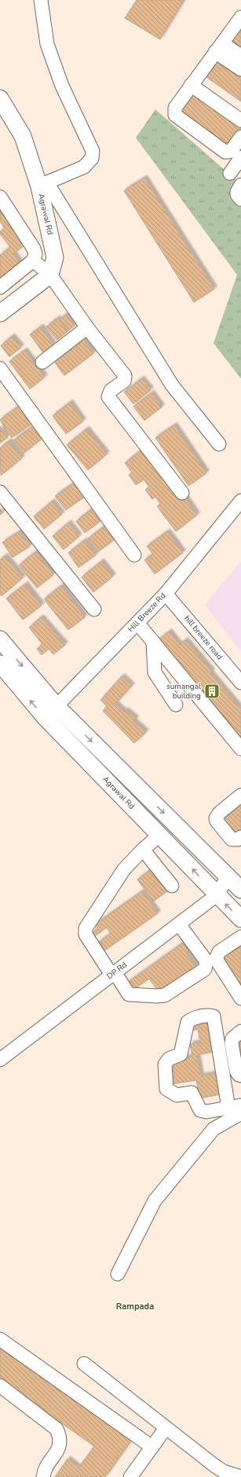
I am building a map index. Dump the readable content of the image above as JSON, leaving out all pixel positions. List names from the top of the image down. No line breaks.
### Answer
{"streets":{"street":["Agrawal Rd","Hill Breeze Rd","hill breeze road","DP Rd"]},"crossings":[["Agrawal Rd","Hill Breeze Rd"],["Agrawal Rd","DP Rd"],["Hill Breeze Rd","hill breeze road"]],"districts":["Rampada"],"places":{"building":["sumangal building"]}}
